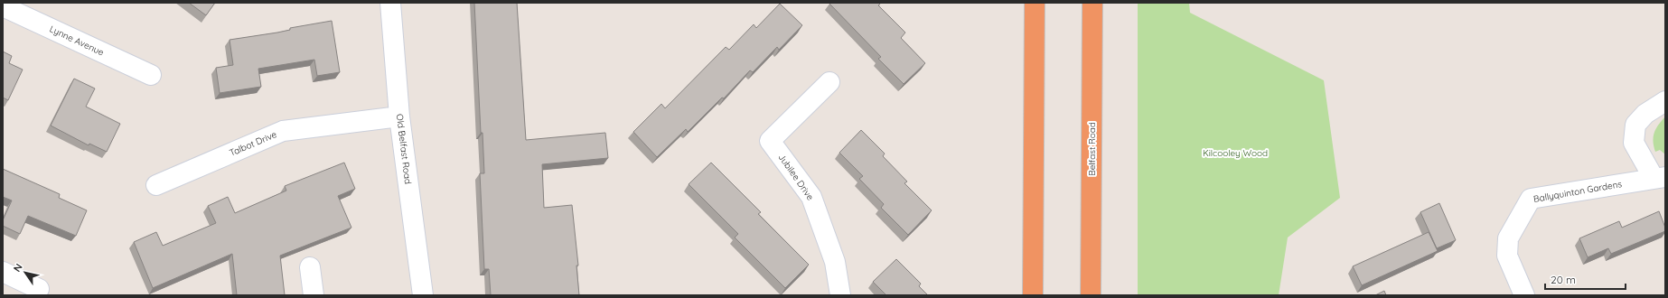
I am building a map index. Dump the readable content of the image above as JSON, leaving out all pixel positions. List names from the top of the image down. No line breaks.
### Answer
{"streets":{"highway":["Belfast Road"],"street":["Lynne Avenue","Talbot Drive","Old Belfast Road","Jubilee Drive","Ballyquinton Gardens"]},"crossings":[["Talbot Drive","Old Belfast Road"]],"parks":["Kilcooley Wood"],"scale_bar":"20 m","north":"top left"}
